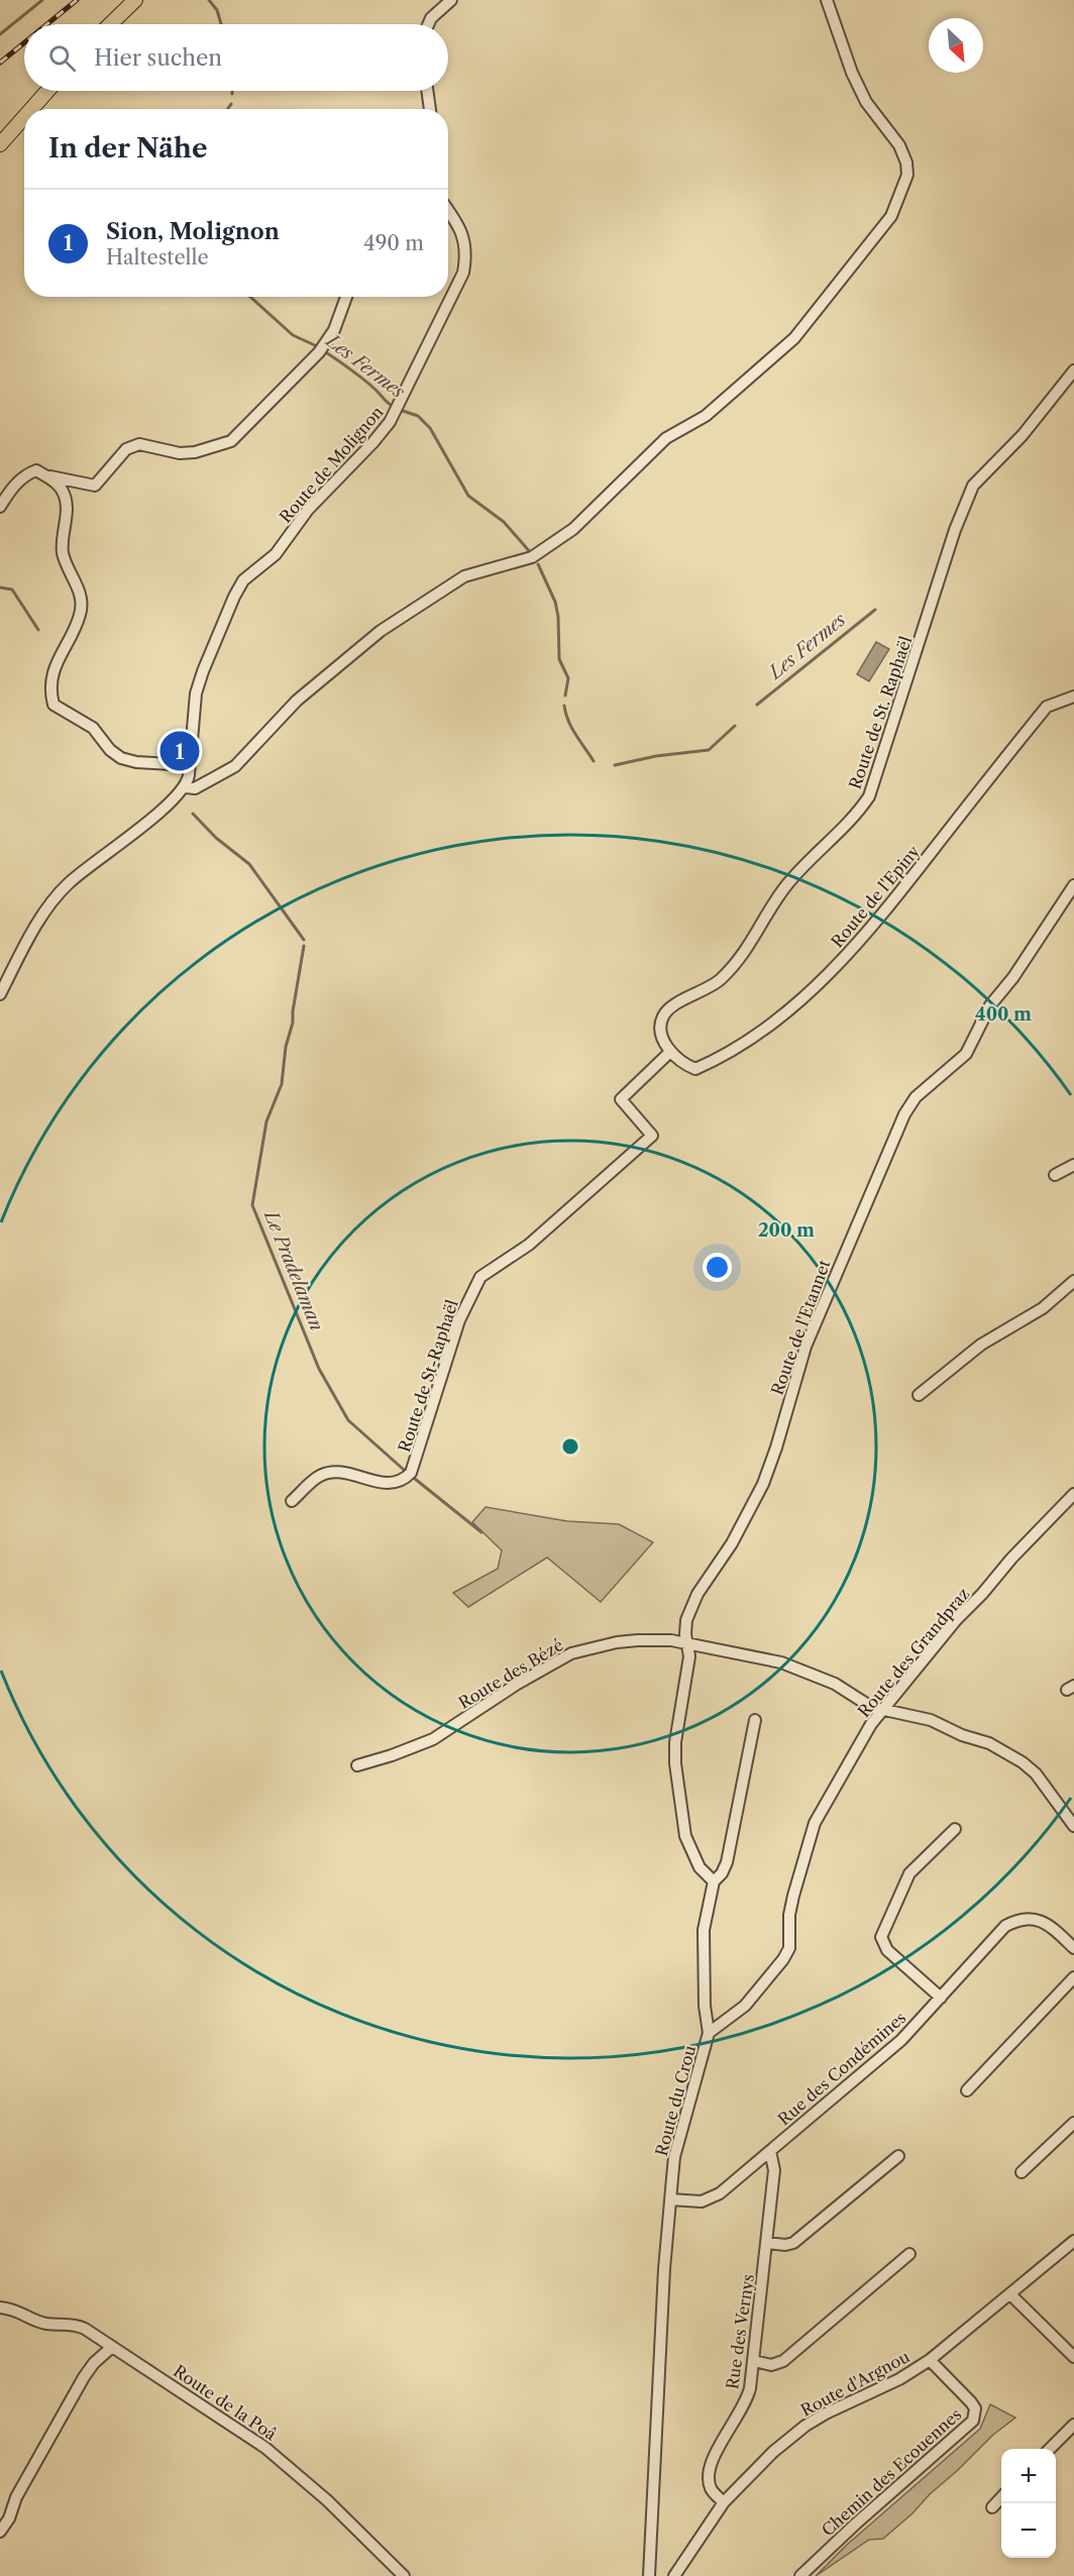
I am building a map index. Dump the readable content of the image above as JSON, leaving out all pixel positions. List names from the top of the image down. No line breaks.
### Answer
{"streets":{"street":["Route de Molignon","Route de St. Raphaël","Route de l'Epiny","Route de l'Etannet","Route de St-Raphaël","Route des Grandpraz","Route des Bézé","Rue des Condémines","Route du Crou","Rue des Vernys","Route d'Argnou","Route de la Poâ","Chemin des Ecouennes"]},"crossings":[["Route de St. Raphaël","Route de l'Epiny"],["Route de St. Raphaël","Route de St-Raphaël"],["Route de l'Epiny","Route de St-Raphaël"],["Route de l'Etannet","Route des Bézé"],["Route des Grandpraz","Route des Bézé"],["Route des Grandpraz","Route du Crou"],["Rue des Condémines","Route du Crou"],["Rue des Condémines","Rue des Vernys"],["Rue des Vernys","Route d'Argnou"],["Route d'Argnou","Chemin des Ecouennes"]],"water":["Les Fermes","Le Pradelaman"],"north":"bottom right","page":{"search":"Hier suchen","heading":"In der Nähe","list":[{"mark":"1","name":"Sion, Molignon","note":"Haltestelle","value":"490 m"}],"pins":"1","map_buttons":["+","−"]},"rings":["400 m","200 m"]}
